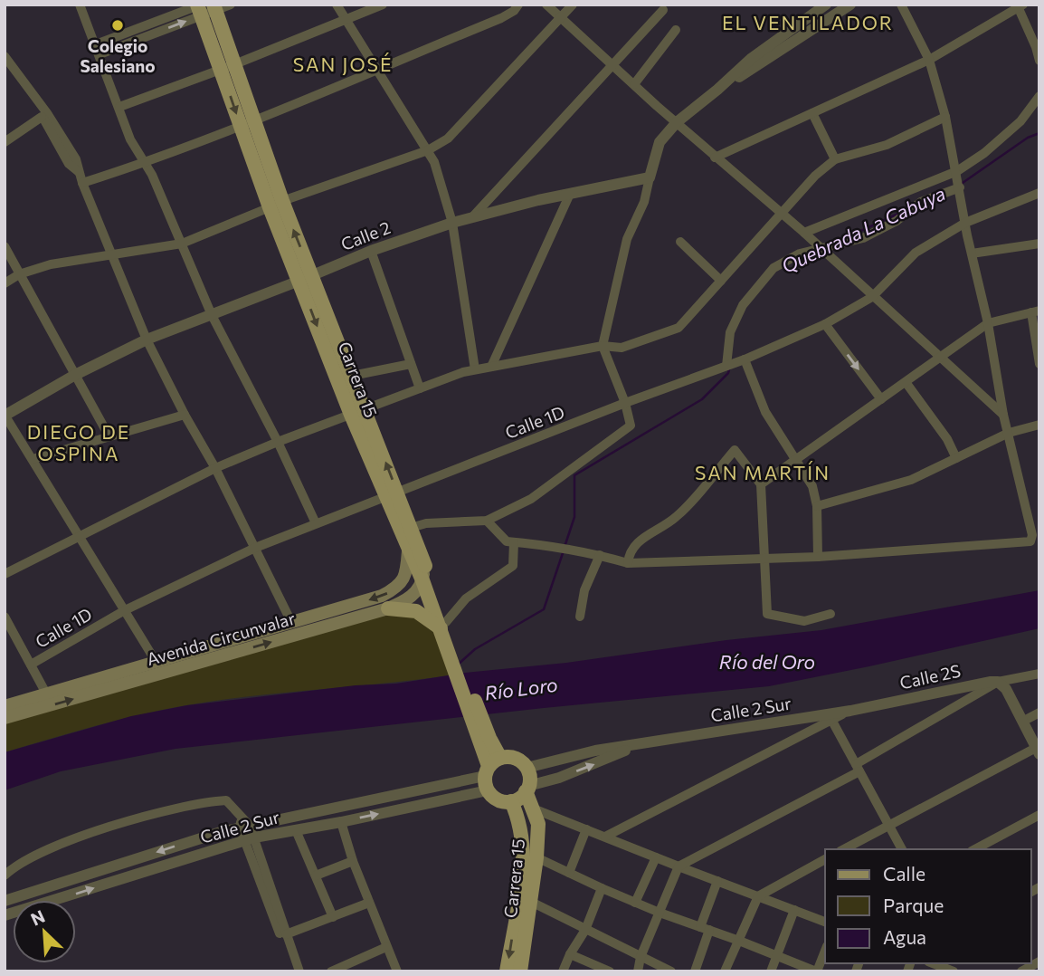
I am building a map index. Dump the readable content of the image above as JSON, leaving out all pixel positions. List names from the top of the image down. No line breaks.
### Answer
{"streets":{"main road":["Carrera 15","Avenida Circunvalar"],"street":["Calle 2","Calle 1D","Calle 2S","Calle 2 Sur"]},"crossings":[["Calle 2","Carrera 15"],["Carrera 15","Calle 1D"],["Carrera 15","Avenida Circunvalar"],["Carrera 15","Calle 2 Sur"],["Calle 2S","Calle 2 Sur"]],"districts":["EL VENTILADOR","SAN JOSÉ","DIEGO DE OSPINA","SAN MARTÍN"],"water":["Quebrada La Cabuya","Río del Oro","Río Loro"],"places":["Colegio Salesiano"],"legend":["Calle","Parque","Agua"],"north":"top left"}
